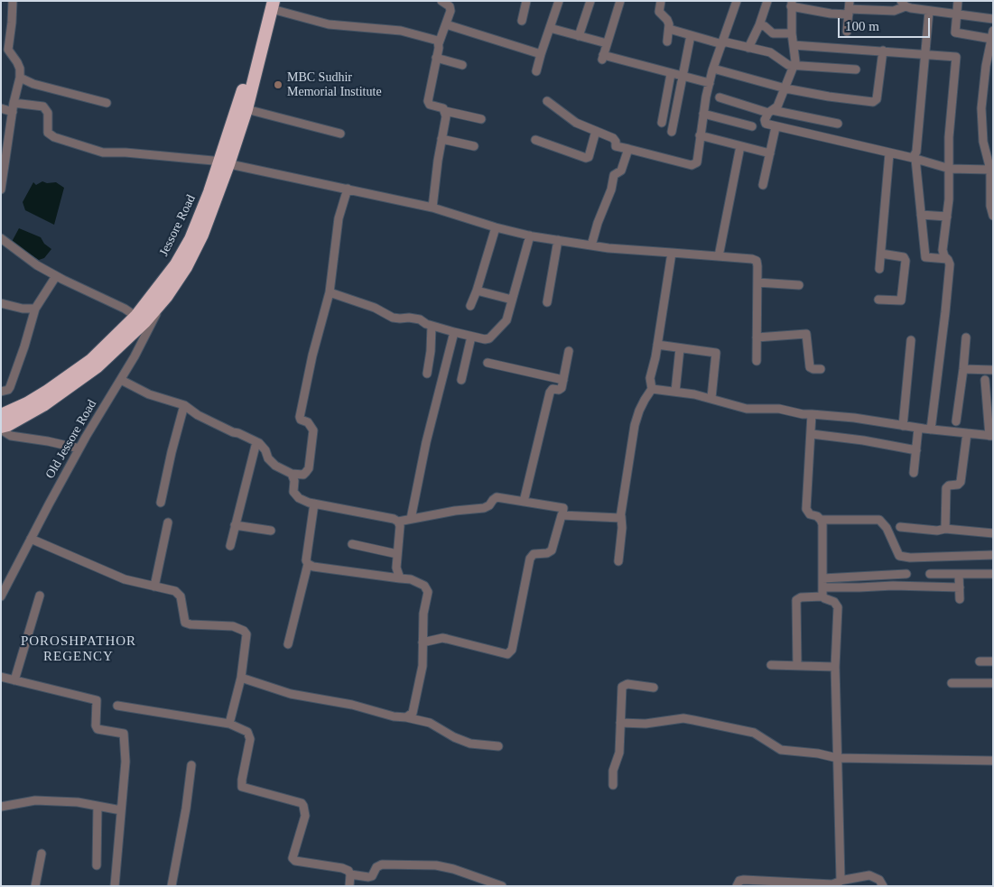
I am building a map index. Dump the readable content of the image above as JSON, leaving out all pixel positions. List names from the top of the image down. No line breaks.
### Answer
{"streets":{"highway":["Jessore Road"],"street":["Old Jessore Road"]},"crossings":[["Jessore Road","Old Jessore Road"]],"districts":["POROSHPATHOR REGENCY"],"places":["MBC Sudhir Memorial Institute"],"scale_bar":"100 m"}
